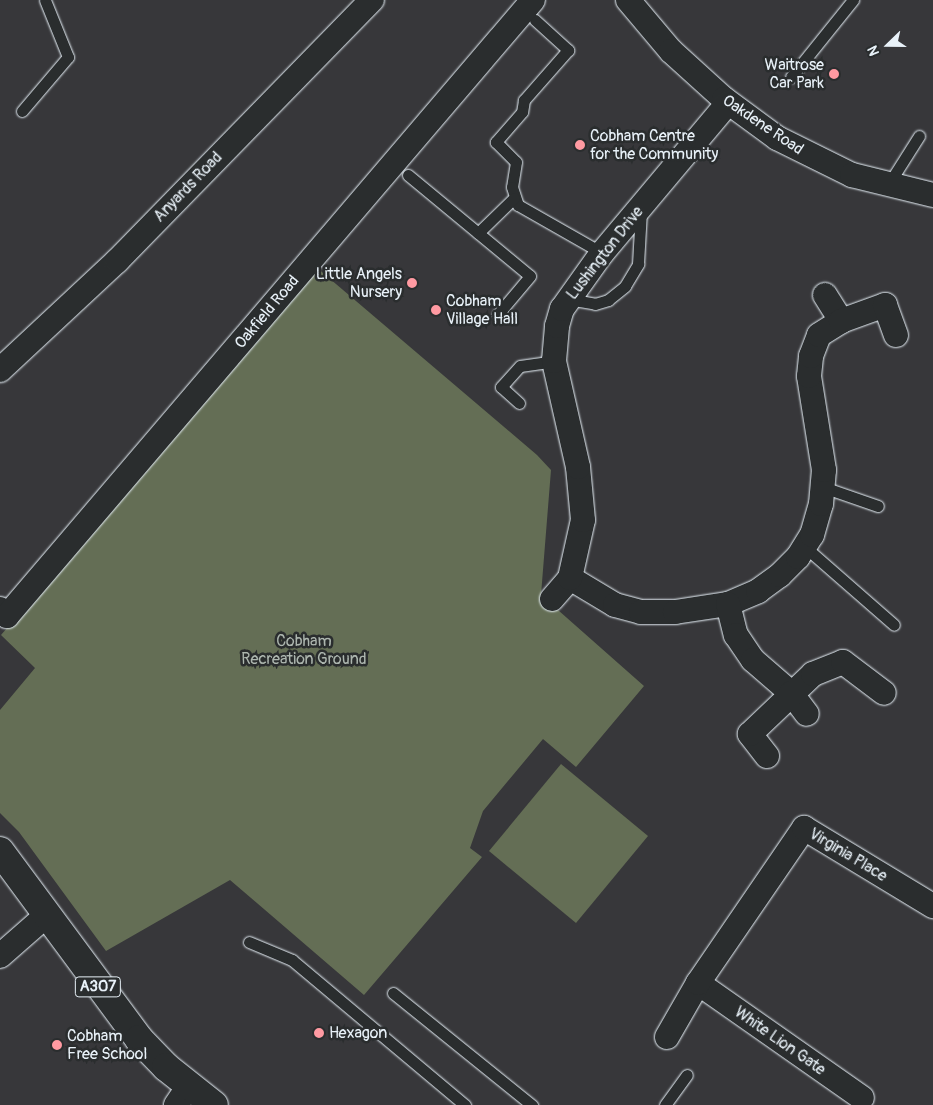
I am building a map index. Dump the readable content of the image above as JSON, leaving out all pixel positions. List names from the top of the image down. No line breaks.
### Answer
{"streets":{"main road":["A307"],"street":["Oakdene Road","Anyards Road","Lushington Drive","Oakfield Road","Virginia Place","White Lion Gate"]},"crossings":[["Oakdene Road","Lushington Drive"],["Virginia Place","White Lion Gate"]],"parks":["Cobham Recreation Ground"],"places":["Waitrose Car Park","Cobham Centre for the Community","Little Angels Nursery","Cobham Village Hall","Hexagon","Cobham Free School"],"north":"left"}
